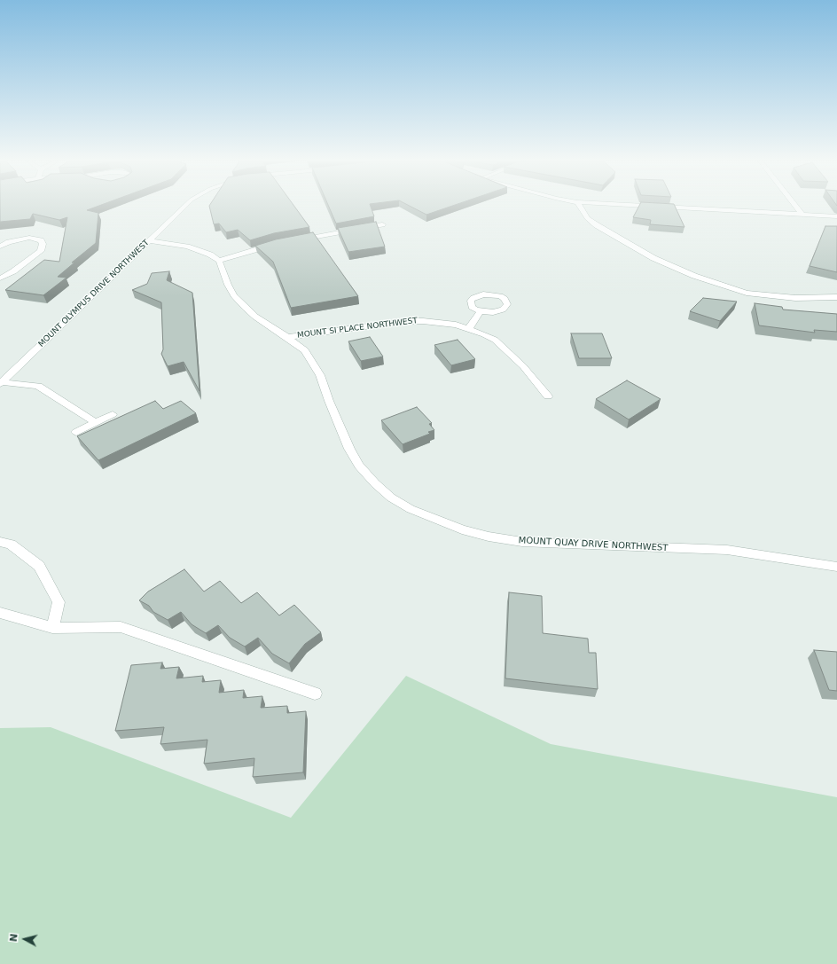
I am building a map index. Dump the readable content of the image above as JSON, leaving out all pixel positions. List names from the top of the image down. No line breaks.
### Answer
{"streets":{"street":["MOUNT OLYMPUS DRIVE NORTHWEST","MOUNT SI PLACE NORTHWEST","MOUNT QUAY DRIVE NORTHWEST"]},"crossings":[["MOUNT SI PLACE NORTHWEST","MOUNT QUAY DRIVE NORTHWEST"]],"north":"left"}
